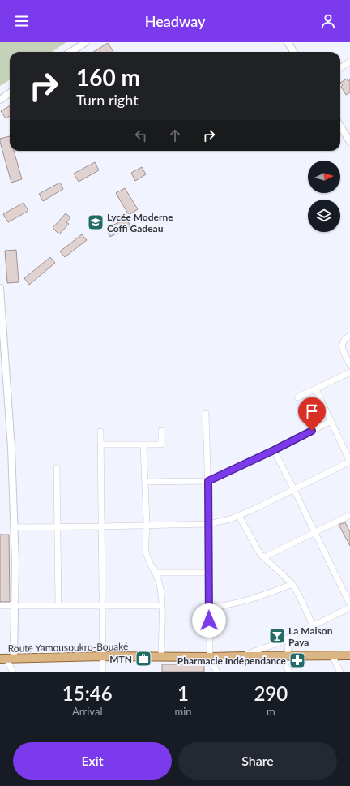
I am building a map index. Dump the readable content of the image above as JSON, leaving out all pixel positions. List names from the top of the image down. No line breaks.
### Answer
{"streets":{"main road":["Route Yamousoukro-Bouaké"]},"places":{"school or university":["Lycée Moderne Coffi Gadeau"],"bar":["La Maison Paya"],"office":["MTN"],"pharmacy":["Pharmacie Indépendance"]},"north":"right","page":{"header":"Headway","turn":["160 m","Turn right"],"eta":["15:46","Arrival","1","min","290","m"],"buttons":["Exit","Share"]}}
